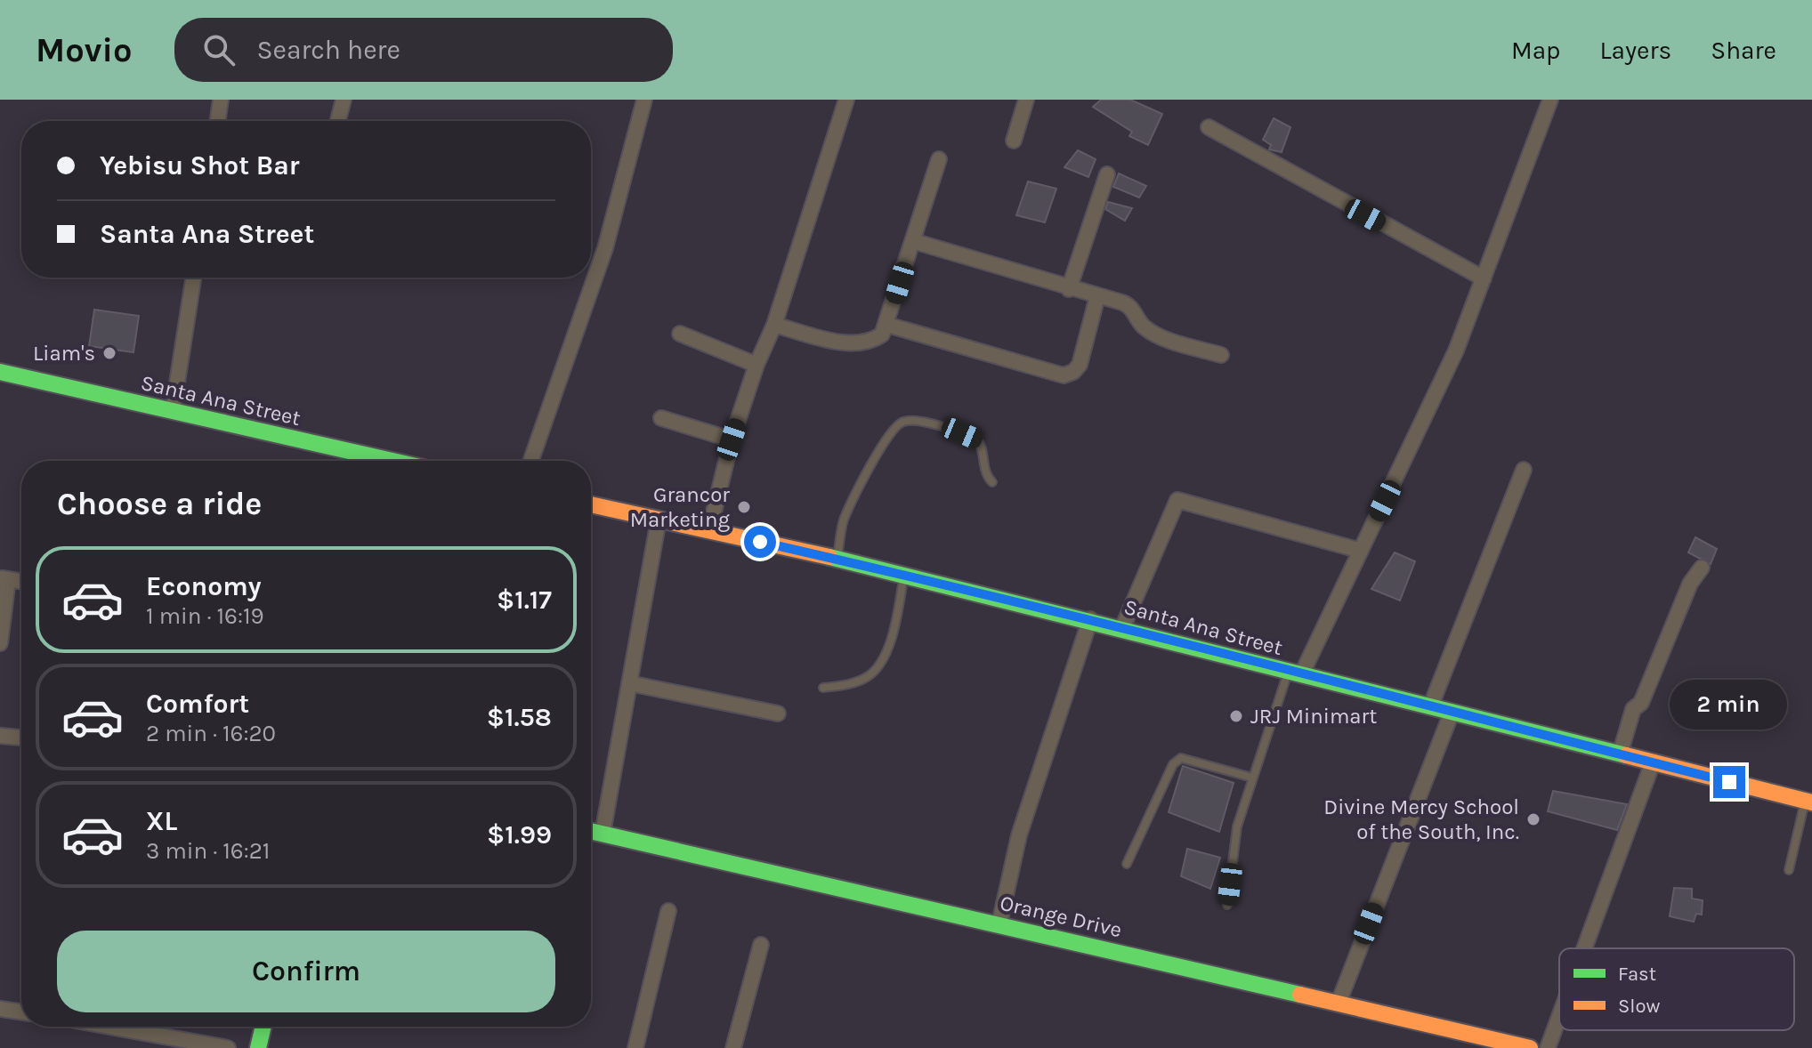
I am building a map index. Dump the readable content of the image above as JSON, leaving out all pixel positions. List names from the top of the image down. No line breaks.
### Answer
{"streets":{"main road":["Santa Ana Street","Orange Drive"]},"places":["Liam's","Grancor Marketing","JRJ Minimart","Divine Mercy School of the South, Inc."],"legend":["Fast","Slow"],"page":{"header":"Movio","search":"Search here","nav":["Map","Layers","Share"],"banner":["Yebisu Shot Bar","Santa Ana Street"],"heading":"Choose a ride","list":[{"name":"Economy","note":"1 min · 16:19","value":"$1.17"},{"name":"Comfort","note":"2 min · 16:20","value":"$1.58"},{"name":"XL","note":"3 min · 16:21","value":"$1.99"}],"bubble":"2 min","buttons":"Confirm"}}
